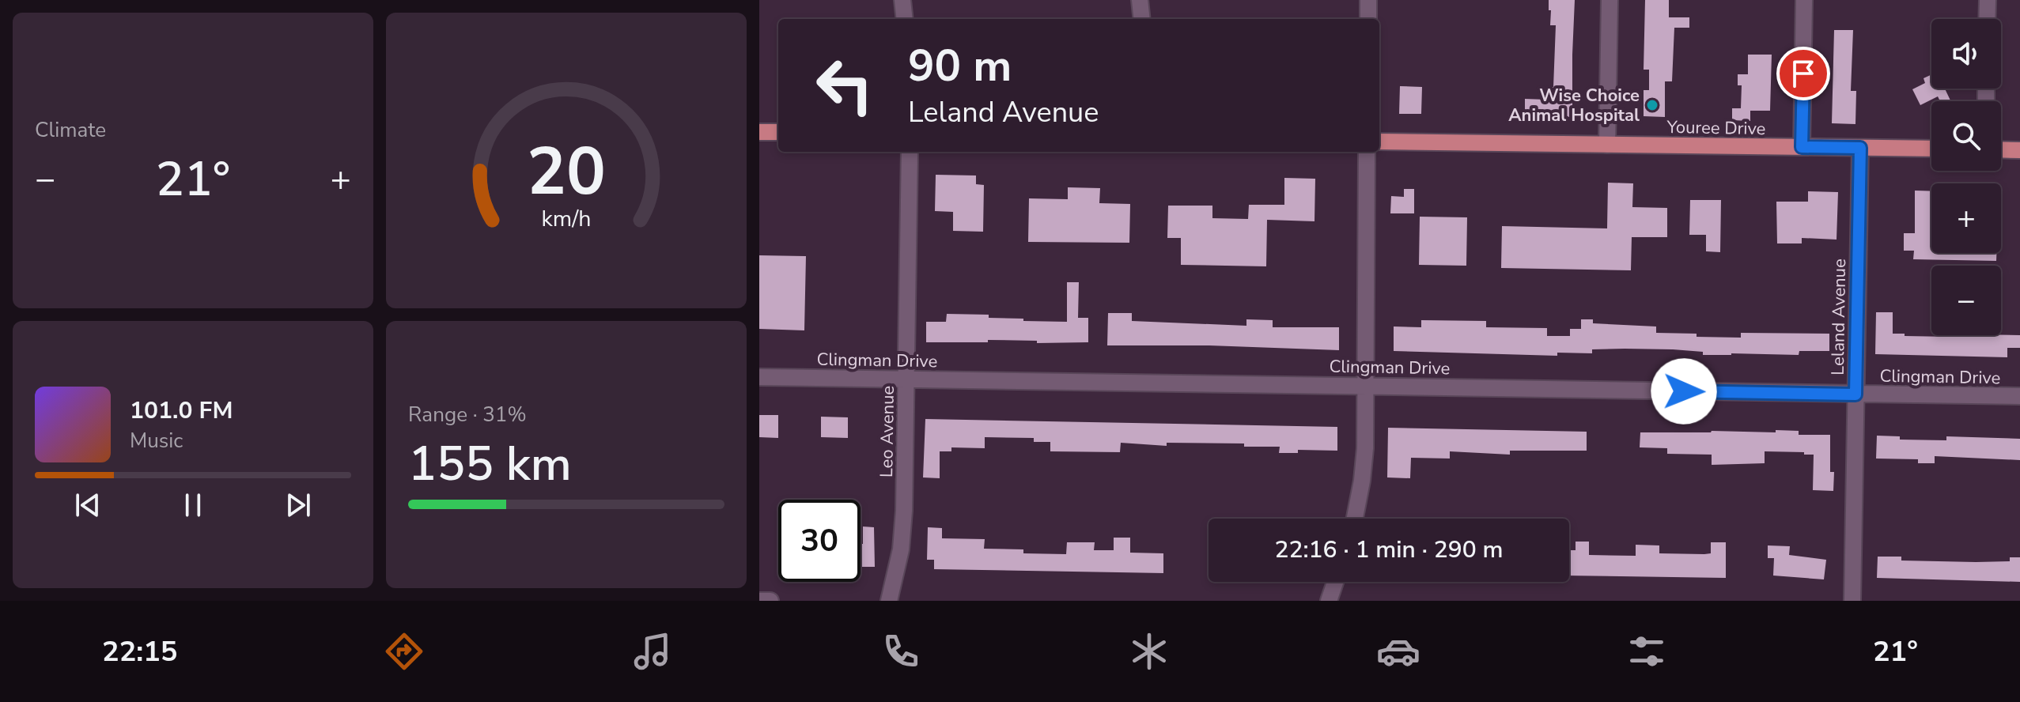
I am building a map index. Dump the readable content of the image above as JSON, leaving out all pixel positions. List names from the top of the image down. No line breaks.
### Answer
{"streets":{"main road":["Youree Drive"],"street":["Leland Avenue","Clingman Drive","Leo Avenue"]},"crossings":[["Youree Drive","Leland Avenue"],["Leland Avenue","Clingman Drive"],["Clingman Drive","Leo Avenue"]],"places":["Wise Choice Animal Hospital"],"page":{"tile":["Climate",["Range · 31%","155 km"]],"map_buttons":["+","−"],"turn":["90 m","Leland Avenue"],"heat":["−","21°","+"],"song":["101.0 FM","Music"],"limit":"30","trip":"22:16 · 1 min · 290 m","tabs":["22:15","21°"],"gauge":["20","km/h"]}}
